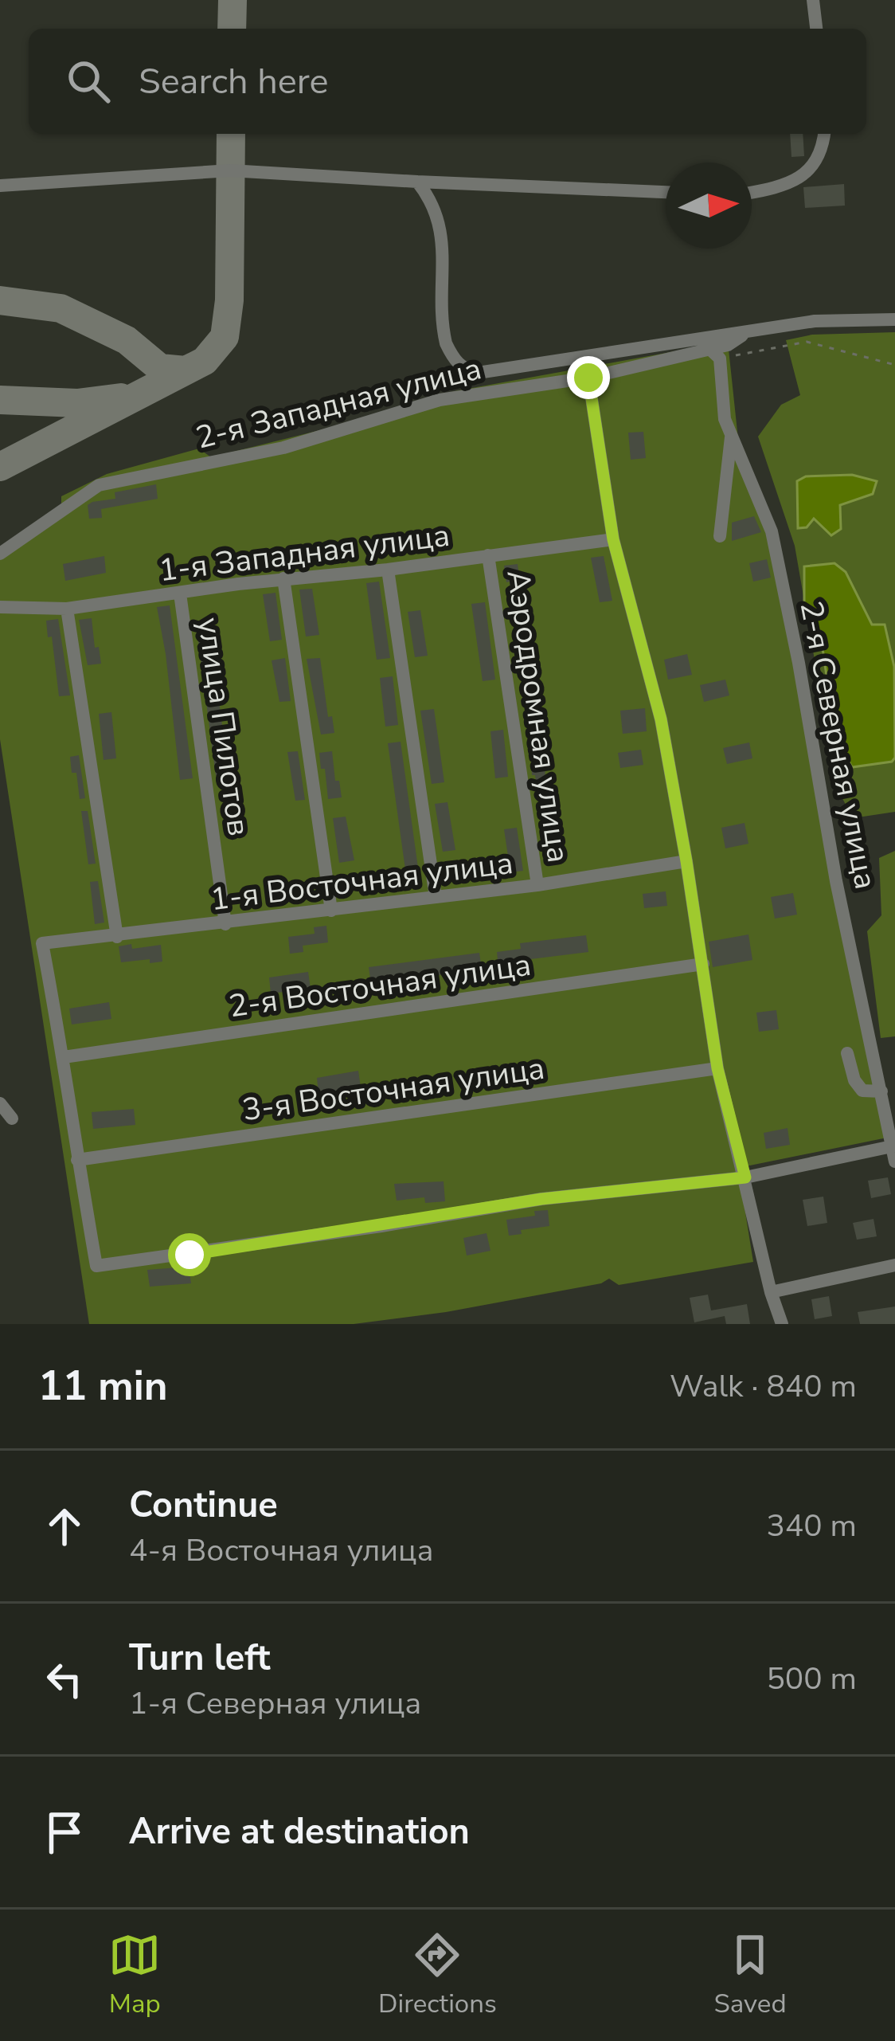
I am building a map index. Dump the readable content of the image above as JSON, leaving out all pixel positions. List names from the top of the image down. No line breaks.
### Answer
{"streets":{"street":["2-я Западная улица","1-я Западная улица","Аэродромная улица","улица Пилотов","2-я Северная улица","1-я Восточная улица","2-я Восточная улица","3-я Восточная улица"]},"crossings":[["1-я Западная улица","Аэродромная улица"],["1-я Западная улица","улица Пилотов"],["Аэродромная улица","1-я Восточная улица"],["улица Пилотов","1-я Восточная улица"],["1-я Восточная улица","2-я Восточная улица"]],"north":"right","page":{"search":"Search here","heading":["11 min","Walk · 840 m"],"list":[["Continue","4-я Восточная улица","340 m"],["Turn left","1-я Северная улица","500 m"],"Arrive at destination"],"nav":["Map","Directions","Saved"]}}
